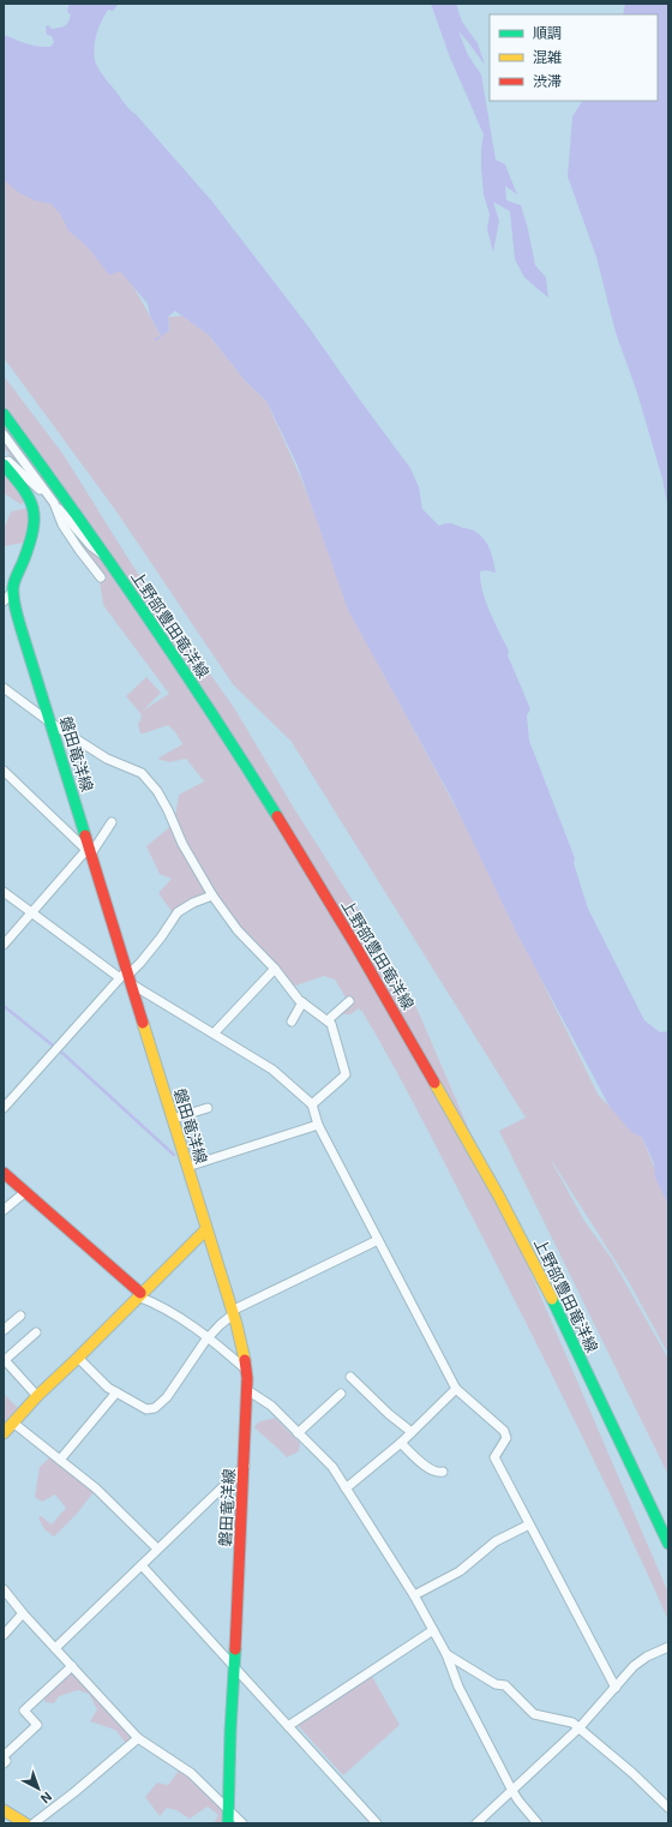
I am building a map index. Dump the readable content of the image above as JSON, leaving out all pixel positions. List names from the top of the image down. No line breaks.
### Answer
{"streets":{"main road":["上野部豊田竜洋線","磐田竜洋線"]},"legend":["順調","混雑","渋滞"],"north":"bottom right"}
